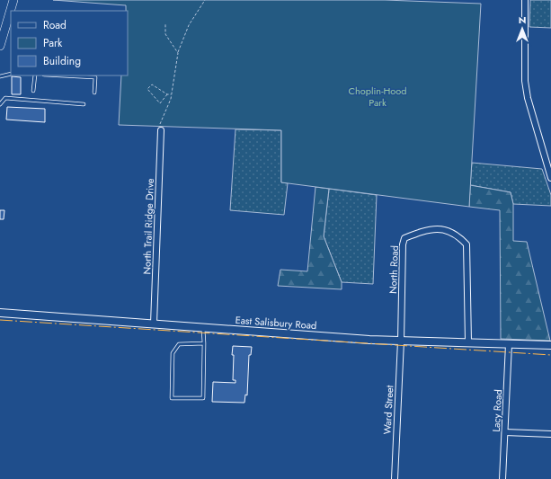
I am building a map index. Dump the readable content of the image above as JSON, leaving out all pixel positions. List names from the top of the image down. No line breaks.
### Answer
{"streets":{"main road":["East Salisbury Road"],"street":["North Trail Ridge Drive","North Road","Ward Street","Lacy Road"]},"crossings":[["North Trail Ridge Drive","East Salisbury Road"],["North Road","East Salisbury Road"],["North Road","Ward Street"],["East Salisbury Road","Ward Street"],["East Salisbury Road","Lacy Road"]],"parks":["Choplin-Hood Park"],"legend":["Road","Park","Building"],"north":"top"}
